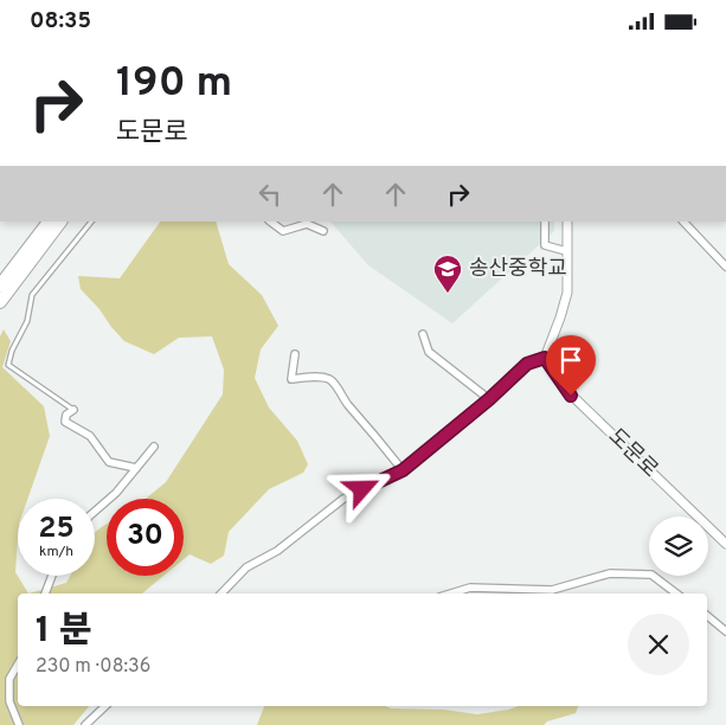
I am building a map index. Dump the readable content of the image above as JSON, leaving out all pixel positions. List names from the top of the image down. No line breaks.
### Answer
{"streets":{"street":["도문로"]},"places":{"school or university":["송산중학교"]},"page":{"status":"08:35","turn":["190 m","도문로"],"speed":"25 km/h","limit":"30","heading":["1 분","230 m · 08:36"]}}
